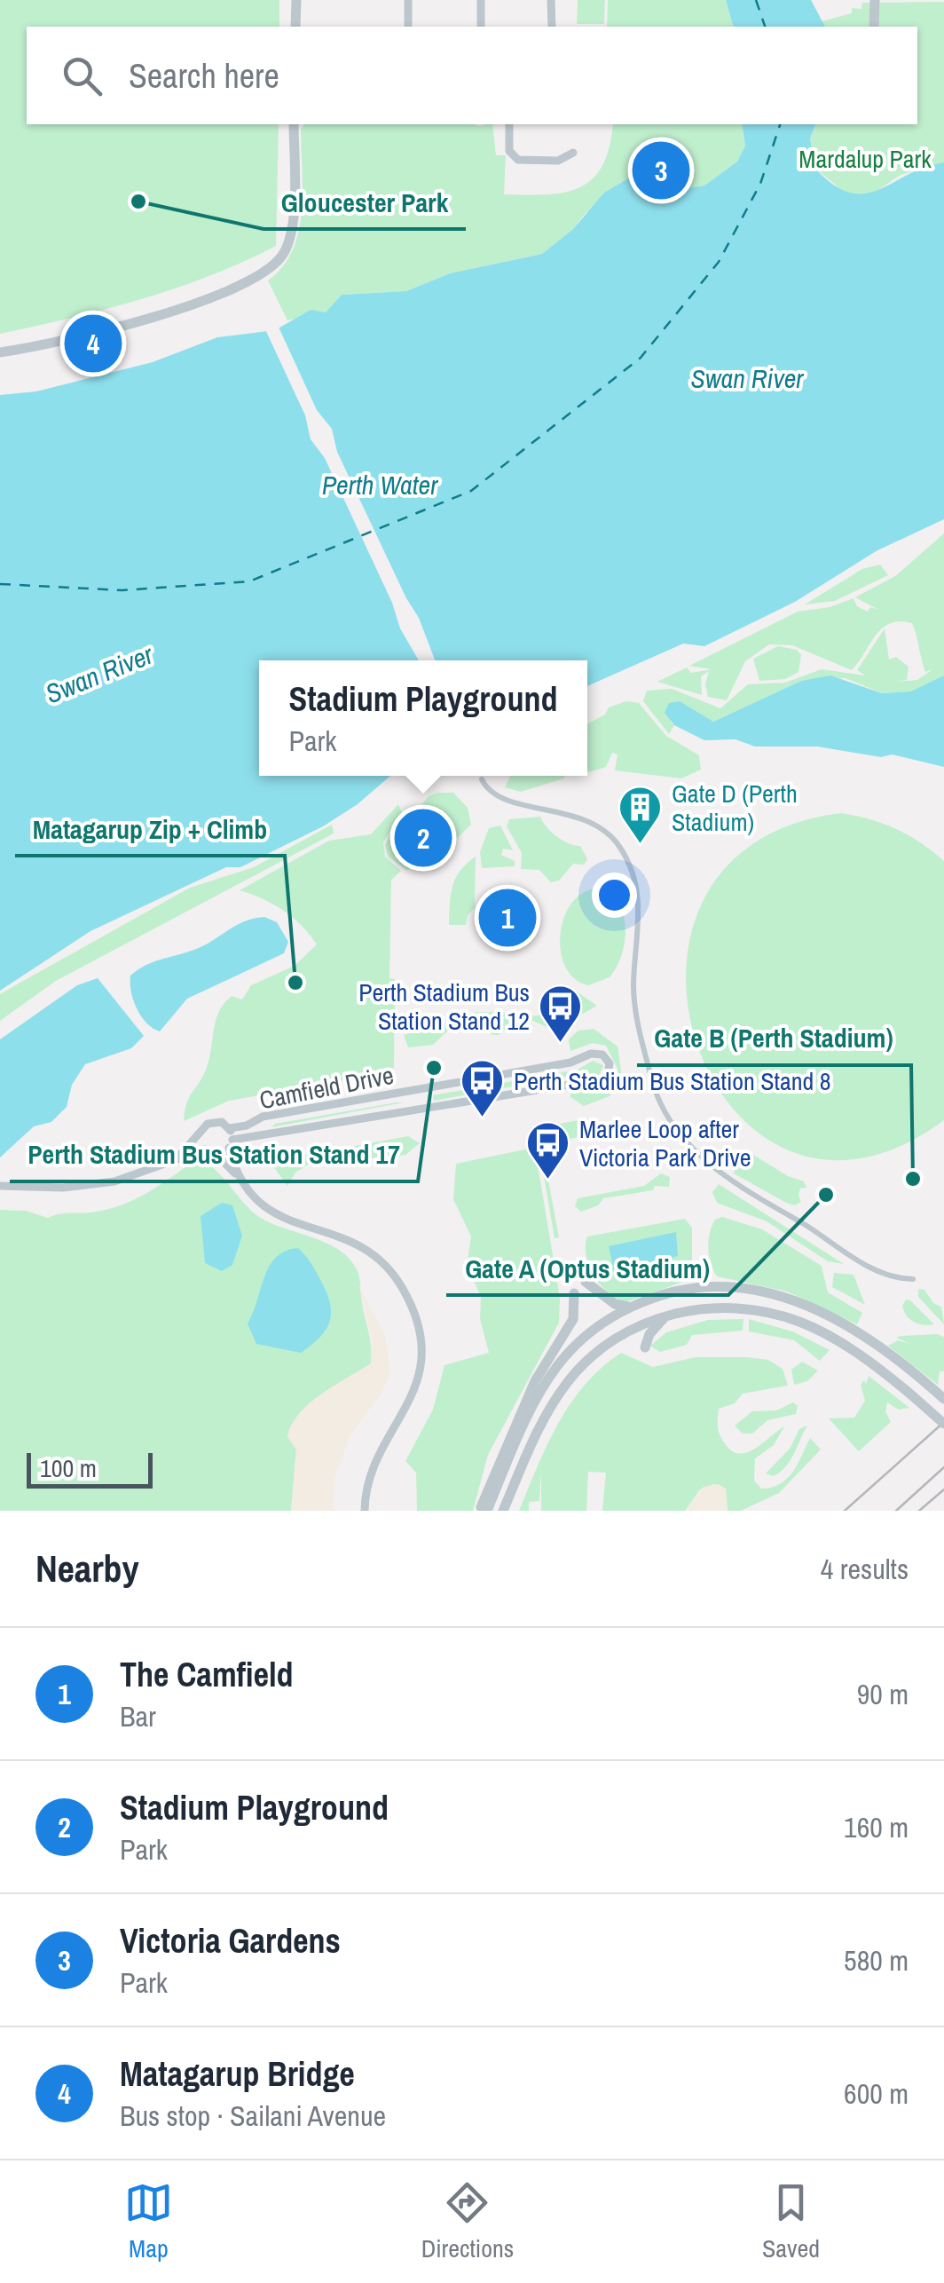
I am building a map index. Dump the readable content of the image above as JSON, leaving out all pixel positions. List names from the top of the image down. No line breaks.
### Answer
{"streets":{"street":["Camfield Drive"]},"water":["Swan River","Perth Water"],"parks":["Mardalup Park"],"places":{"other":["Gloucester Park","Matagarup Zip + Climb","Perth Stadium Bus Station Stand 17","Gate B (Perth Stadium)","Gate A (Optus Stadium)"],"building":["Gate D (Perth Stadium)"],"bus stop":["Perth Stadium Bus Station Stand 12","Perth Stadium Bus Station Stand 8","Marlee Loop after Victoria Park Drive"]},"scale_bar":"100 m","page":{"search":"Search here","pins":["3","4","2","1"],"popup":["Stadium Playground","Park"],"scale":"100 m","heading":["Nearby","4 results"],"list":[{"mark":"1","name":"The Camfield","note":"Bar","value":"90 m"},{"mark":"2","name":"Stadium Playground","note":"Park","value":"160 m"},{"mark":"3","name":"Victoria Gardens","note":"Park","value":"580 m"},{"mark":"4","name":"Matagarup Bridge","note":"Bus stop · Sailani Avenue","value":"600 m"}],"nav":["Map","Directions","Saved"]}}
